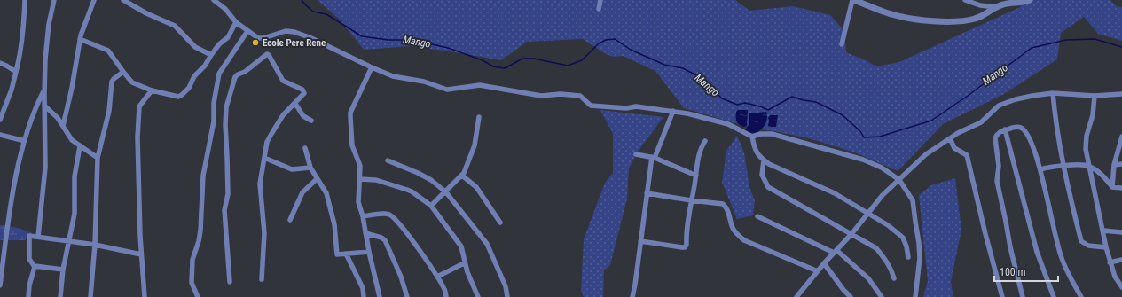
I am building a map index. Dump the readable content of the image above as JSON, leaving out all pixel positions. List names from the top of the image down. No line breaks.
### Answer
{"water":["Mango"],"places":["Ecole Pere Rene"],"scale_bar":"100 m"}
